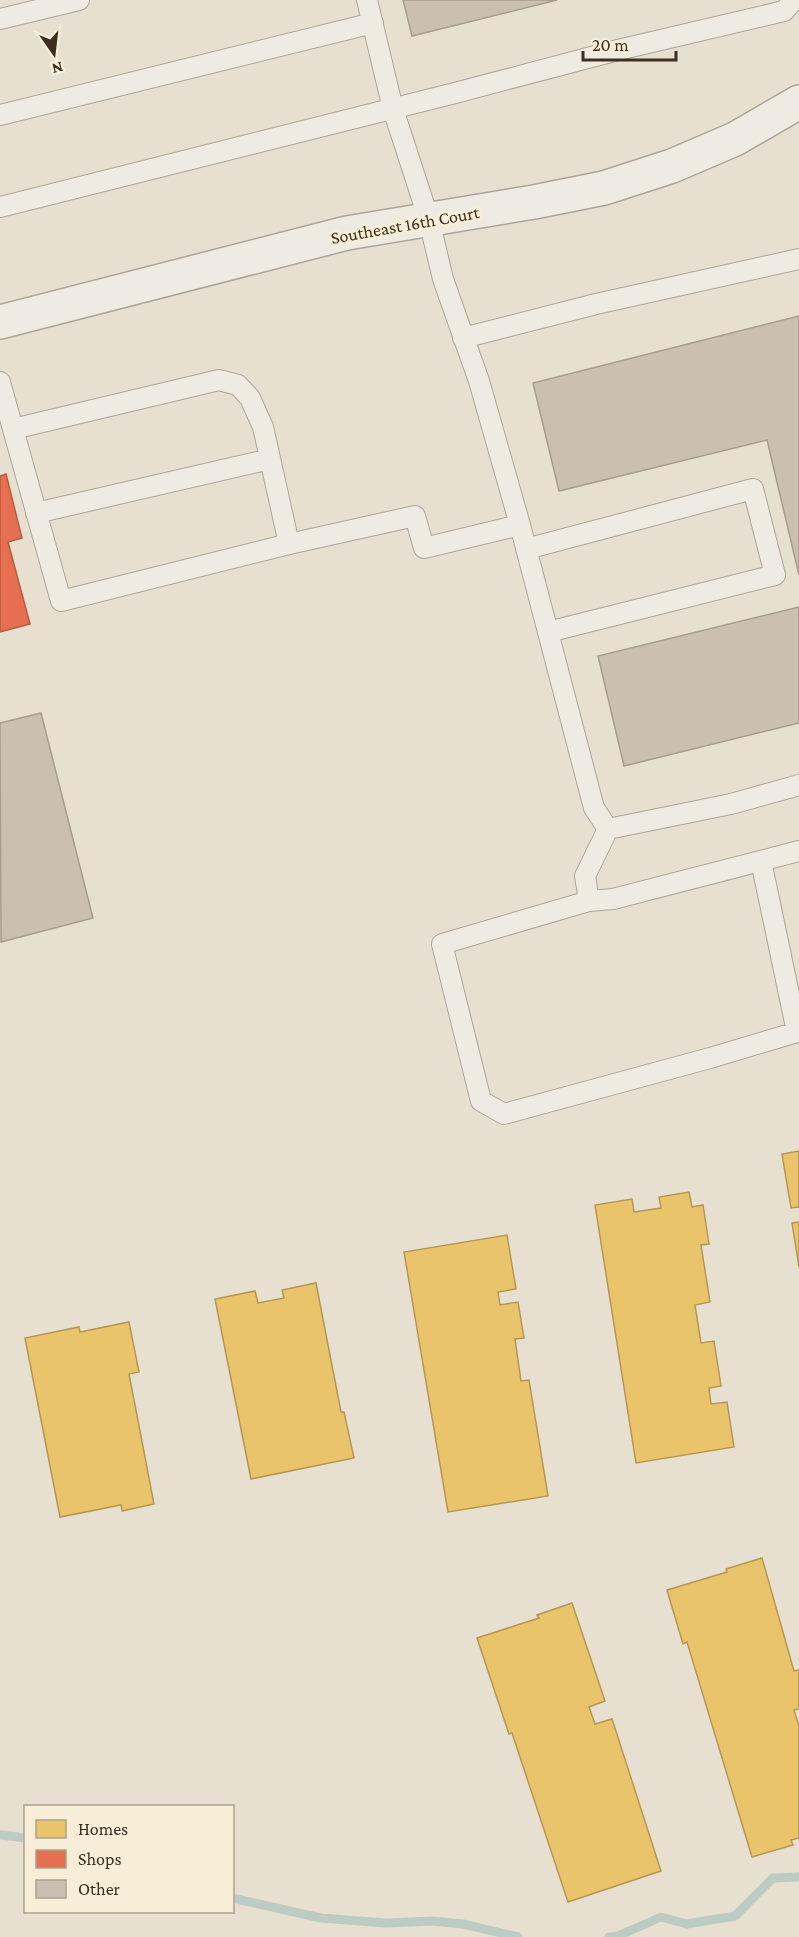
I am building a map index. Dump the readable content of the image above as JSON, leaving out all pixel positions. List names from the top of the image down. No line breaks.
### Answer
{"streets":{"street":["Southeast 16th Court"]},"legend":["Homes","Shops","Other"],"scale_bar":"20 m","north":"bottom"}
